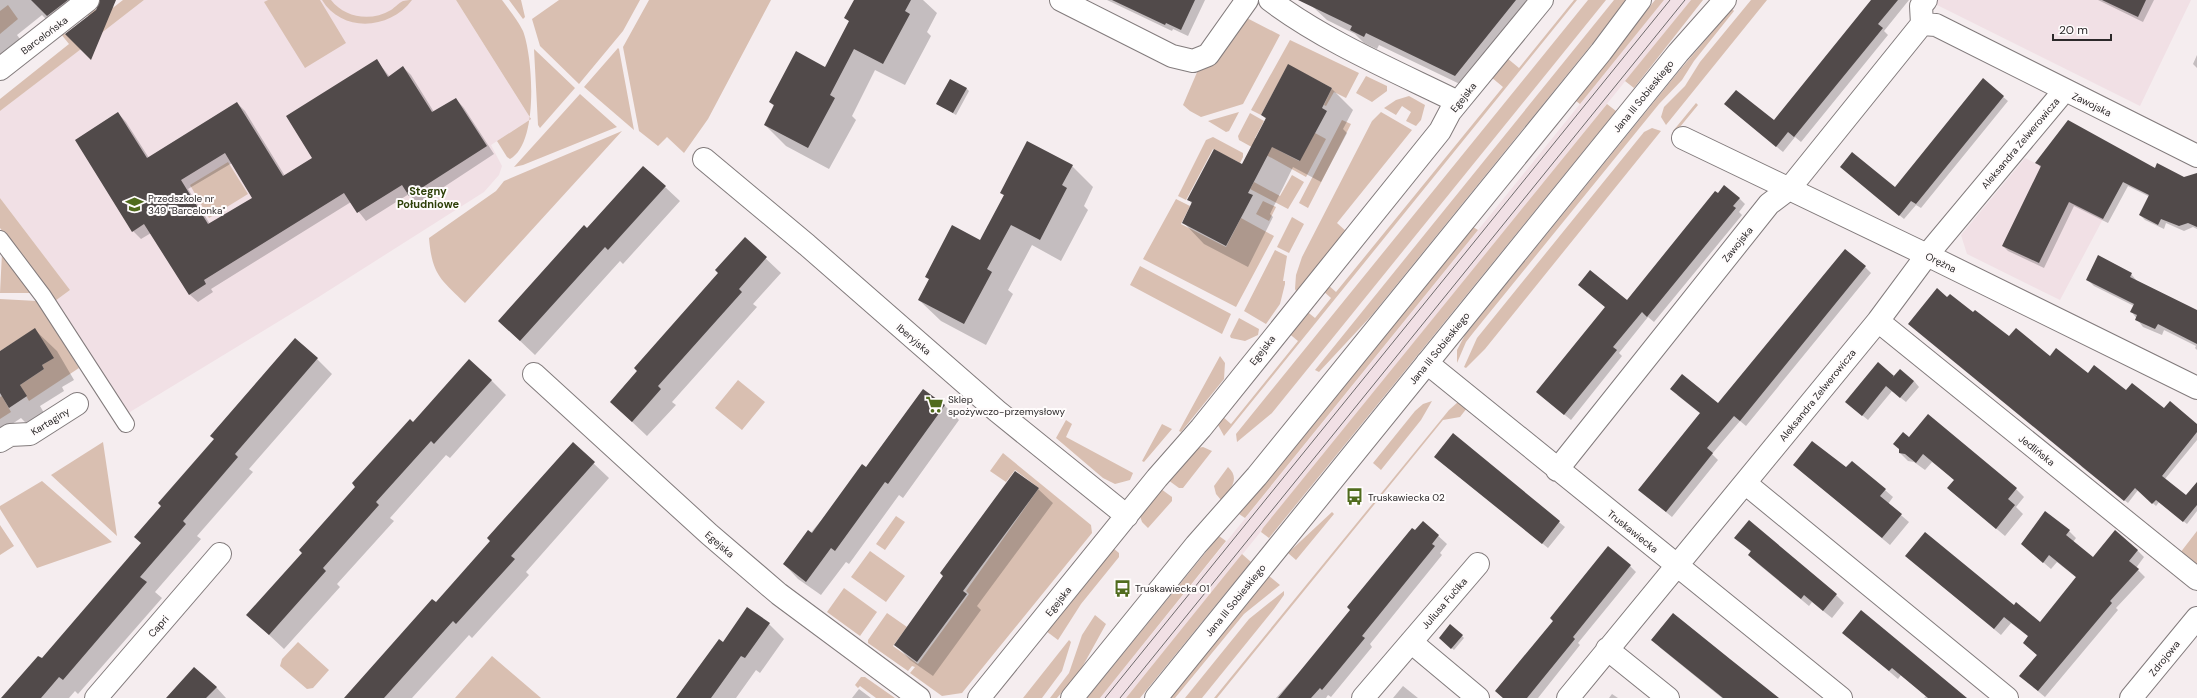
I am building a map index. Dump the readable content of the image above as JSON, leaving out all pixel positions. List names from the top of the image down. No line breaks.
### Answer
{"streets":{"street":["Barcelońska","Jana III Sobieskiego","Egejska","Zawojska","Aleksandra Zelwerowicza","Orężna","Iberyjska","Kartaginy","Jedlińska","Truskawiecka","Juliusa Fučíka","Capri","Zdrojowa"]},"crossings":[["Jana III Sobieskiego","Truskawiecka"],["Egejska","Iberyjska"],["Zawojska","Aleksandra Zelwerowicza"],["Zawojska","Orężna"],["Zawojska","Truskawiecka"],["Aleksandra Zelwerowicza","Orężna"],["Aleksandra Zelwerowicza","Jedlińska"],["Aleksandra Zelwerowicza","Truskawiecka"]],"districts":["Stegny Południowe"],"places":{"school or university":["Przedszkole nr 349 \"Barcelonka\""],"supermarket":["Sklep spożywczo-przemysłowy"],"bus stop":["Truskawiecka 02","Truskawiecka 01"]},"scale_bar":"20 m"}
